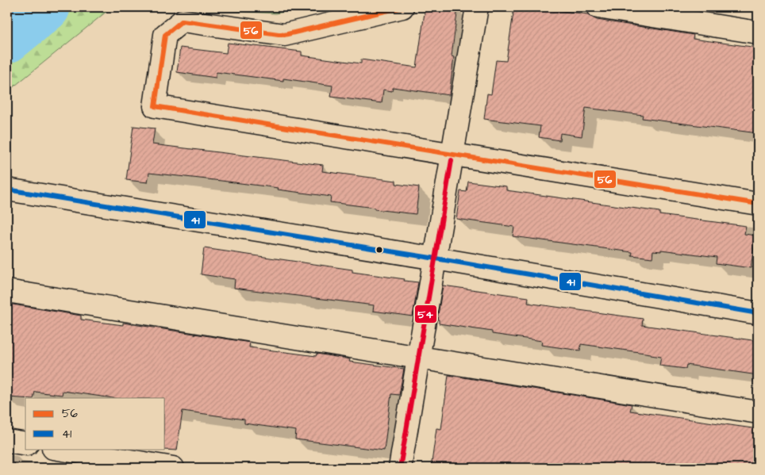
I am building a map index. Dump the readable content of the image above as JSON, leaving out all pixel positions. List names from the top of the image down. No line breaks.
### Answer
{"lines":["transit line 56","transit line 54","transit line 41"],"legend":["56","41"]}
